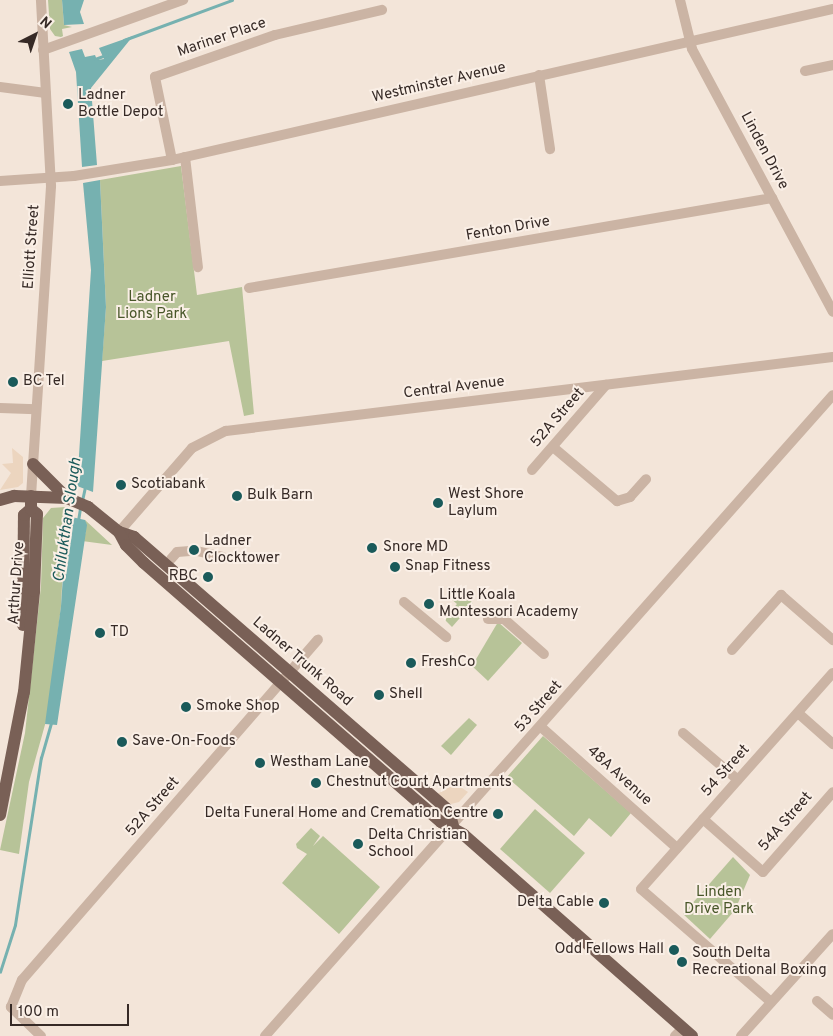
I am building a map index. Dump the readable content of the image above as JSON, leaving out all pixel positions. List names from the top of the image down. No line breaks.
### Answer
{"streets":{"main road":["Arthur Drive","Ladner Trunk Road"],"street":["Mariner Place","Westminster Avenue","Linden Drive","Fenton Drive","Elliott Street","Central Avenue","52A Street","53 Street","54 Street","48A Avenue","54A Street"]},"crossings":[["Mariner Place","Westminster Avenue"],["Westminster Avenue","Linden Drive"],["Westminster Avenue","Elliott Street"],["Linden Drive","Fenton Drive"],["Elliott Street","Arthur Drive"],["Elliott Street","Ladner Trunk Road"],["Central Avenue","52A Street"],["Central Avenue","Ladner Trunk Road"],["52A Street","Ladner Trunk Road"],["Arthur Drive","Ladner Trunk Road"],["Ladner Trunk Road","53 Street"],["53 Street","48A Avenue"],["54 Street","48A Avenue"],["54 Street","54A Street"]],"water":["Chilukthan Slough"],"parks":["Ladner Lions Park","Linden Drive Park"],"places":["Ladner Bottle Depot","BC Tel","Scotiabank","Bulk Barn","West Shore Laylum","Snore MD","Ladner Clocktower","Snap Fitness","RBC","Little Koala Montessori Academy","TD","FreshCo","Shell","Smoke Shop","Save-On-Foods","Westham Lane","Chestnut Court Apartments","Delta Funeral Home and Cremation Centre","Delta Christian School","Delta Cable","Odd Fellows Hall","South Delta Recreational Boxing"],"scale_bar":"100 m","north":"top right"}
